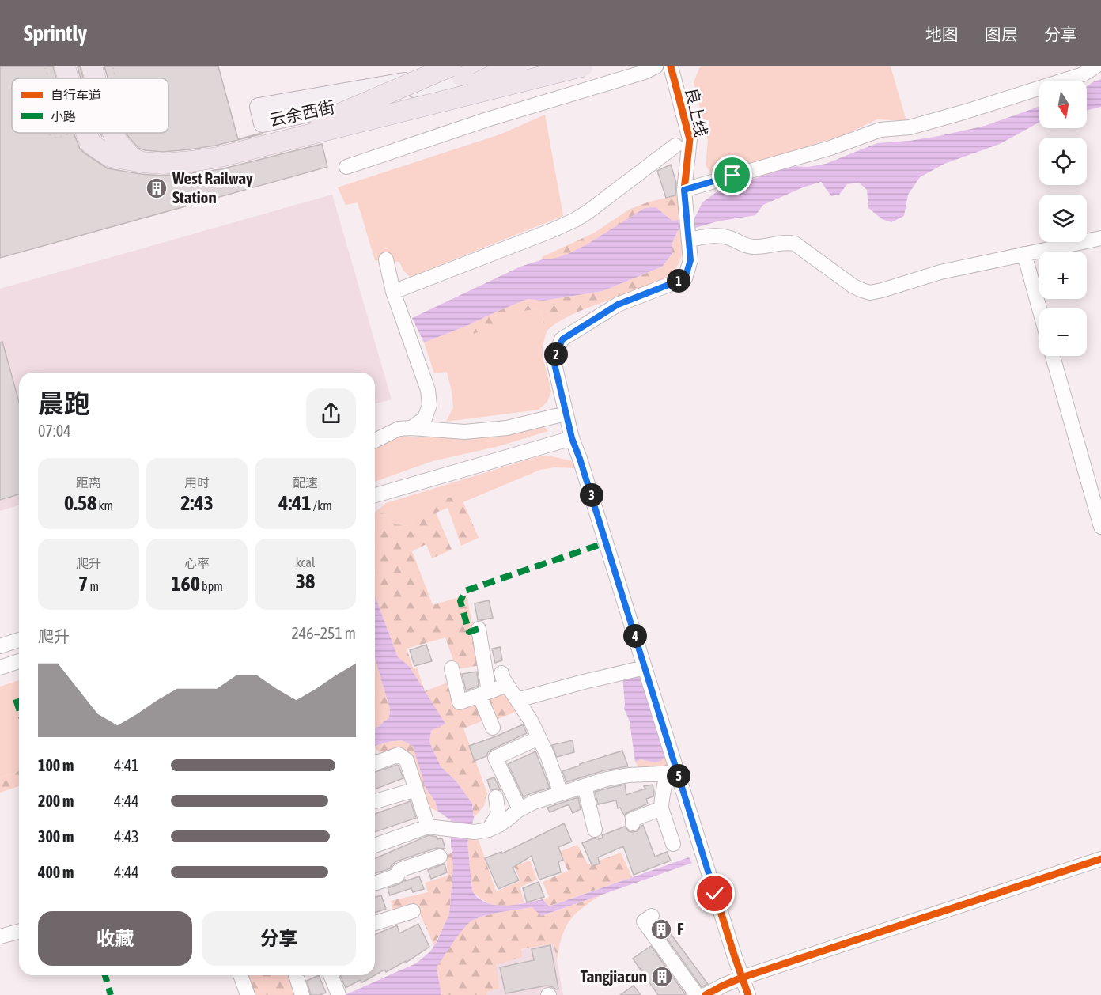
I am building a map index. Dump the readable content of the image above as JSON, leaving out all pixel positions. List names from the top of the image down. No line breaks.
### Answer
{"streets":{"main road":["云余西街"],"street":["良上线"]},"places":{"building":["West Railway Station","F","Tangjiacun"]},"legend":["自行车道","小路"],"north":"bottom","page":{"header":"Sprintly","nav":["地图","图层","分享"],"map_buttons":["+","−"],"pins":["1","2","3","4","5"],"heading":["晨跑","07:04"],"stats":[["距离","0.58 km"],["用时","2:43"],["配速","4:41 /km"],["爬升","7 m"],["心率","160 bpm"],["kcal","38"]],"chart":["爬升","246–251 m"],"list":[{"name":"100 m","note":"4:41"},{"name":"200 m","note":"4:44"},{"name":"300 m","note":"4:43"},{"name":"400 m","note":"4:44"}],"buttons":["收藏","分享"]}}
